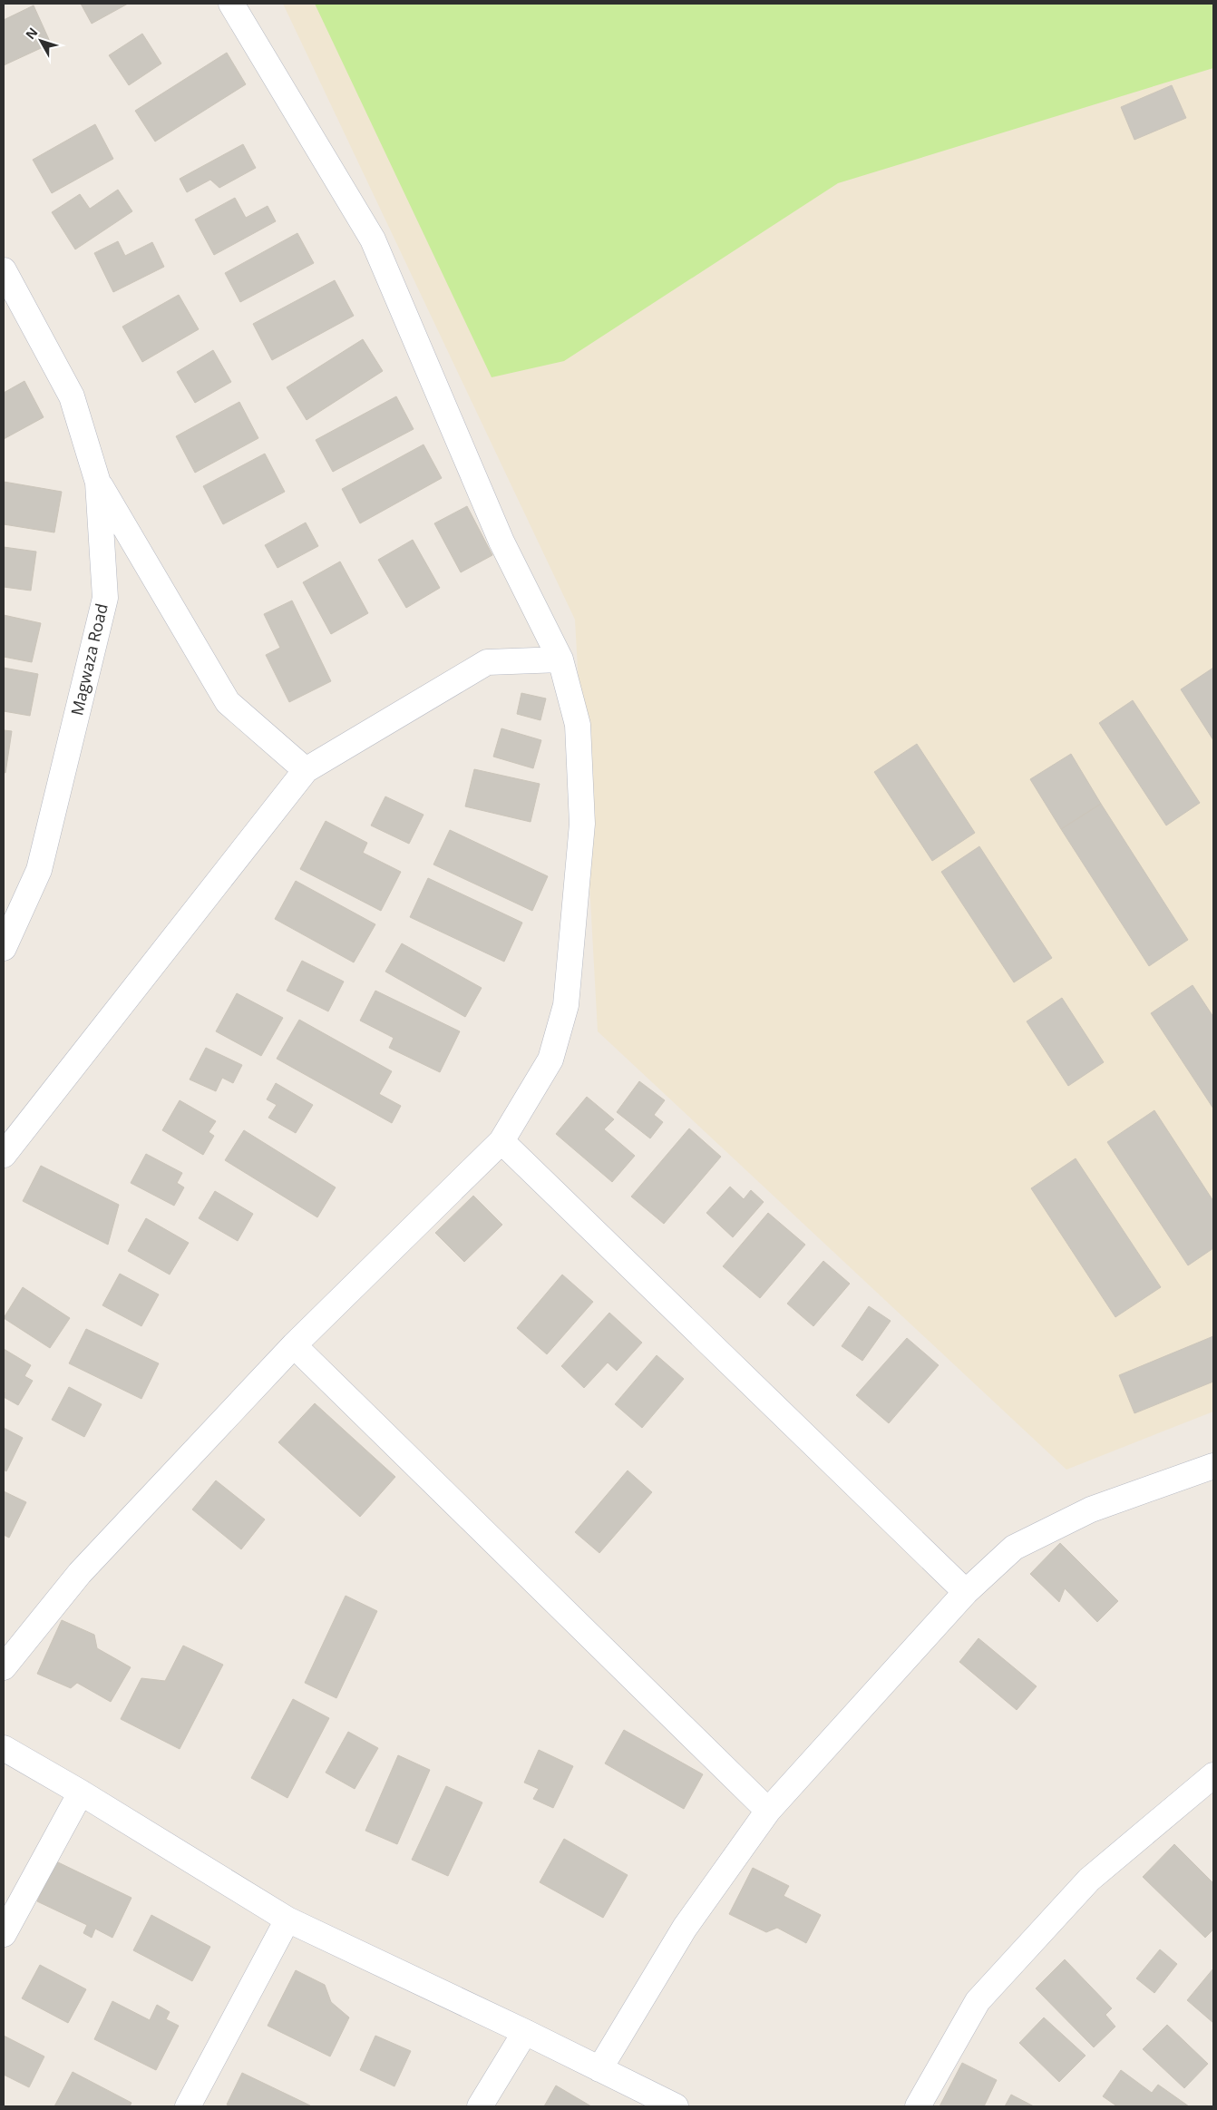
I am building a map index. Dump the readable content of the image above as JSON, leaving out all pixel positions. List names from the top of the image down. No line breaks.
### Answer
{"streets":{"street":["Magwaza Road"]},"north":"top left"}
